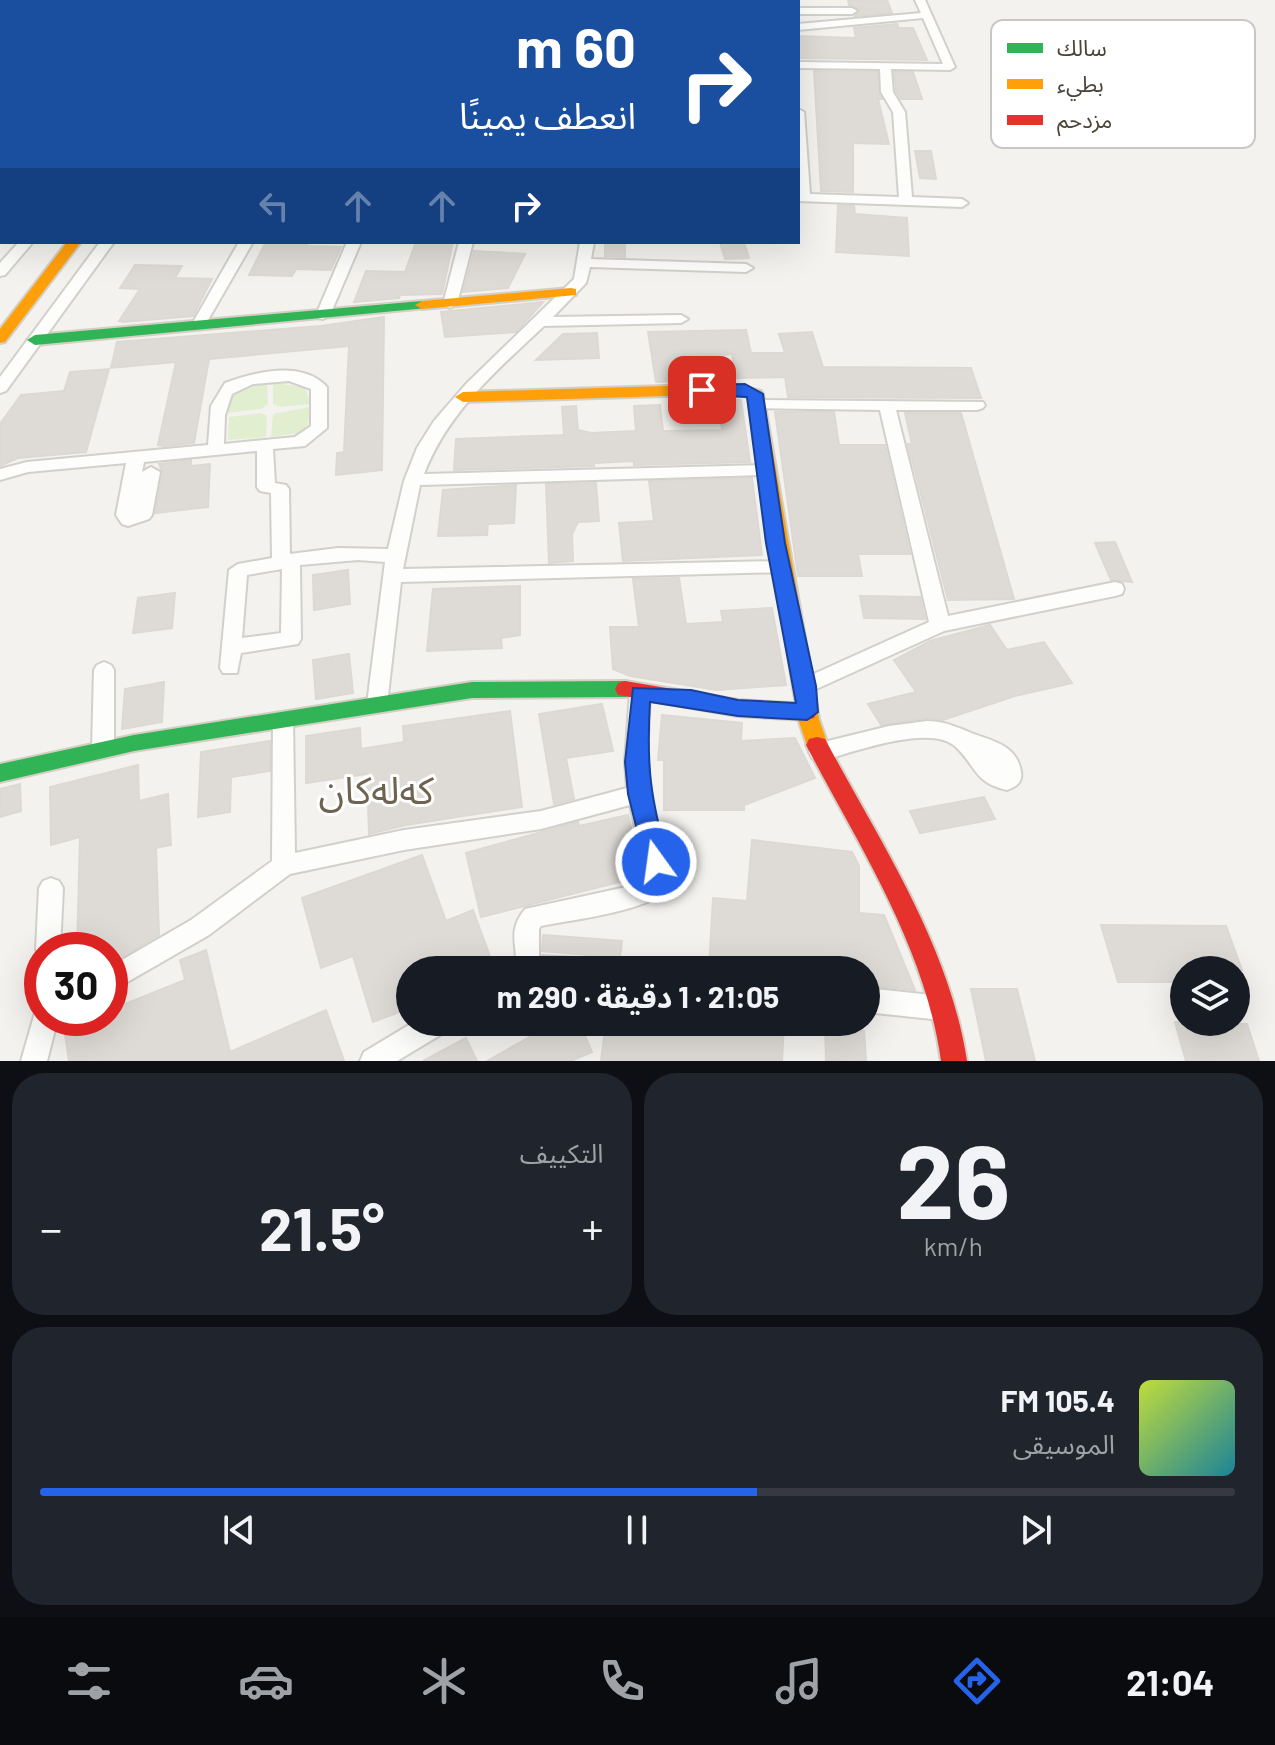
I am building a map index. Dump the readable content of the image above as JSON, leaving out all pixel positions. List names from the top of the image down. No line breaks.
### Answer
{"districts":["کەلەکان"],"legend":["سالك","بطيء","مزدحم"],"page":{"turn":["60 m","انعطف يمينًا"],"limit":"30","trip":"21:05 · 1 دقيقة · 290 m","tile":[["26","km/h"],"التكييف"],"heat":["−","21.5°","+"],"song":["105.4 FM","الموسيقى"],"tabs":"21:04"}}
